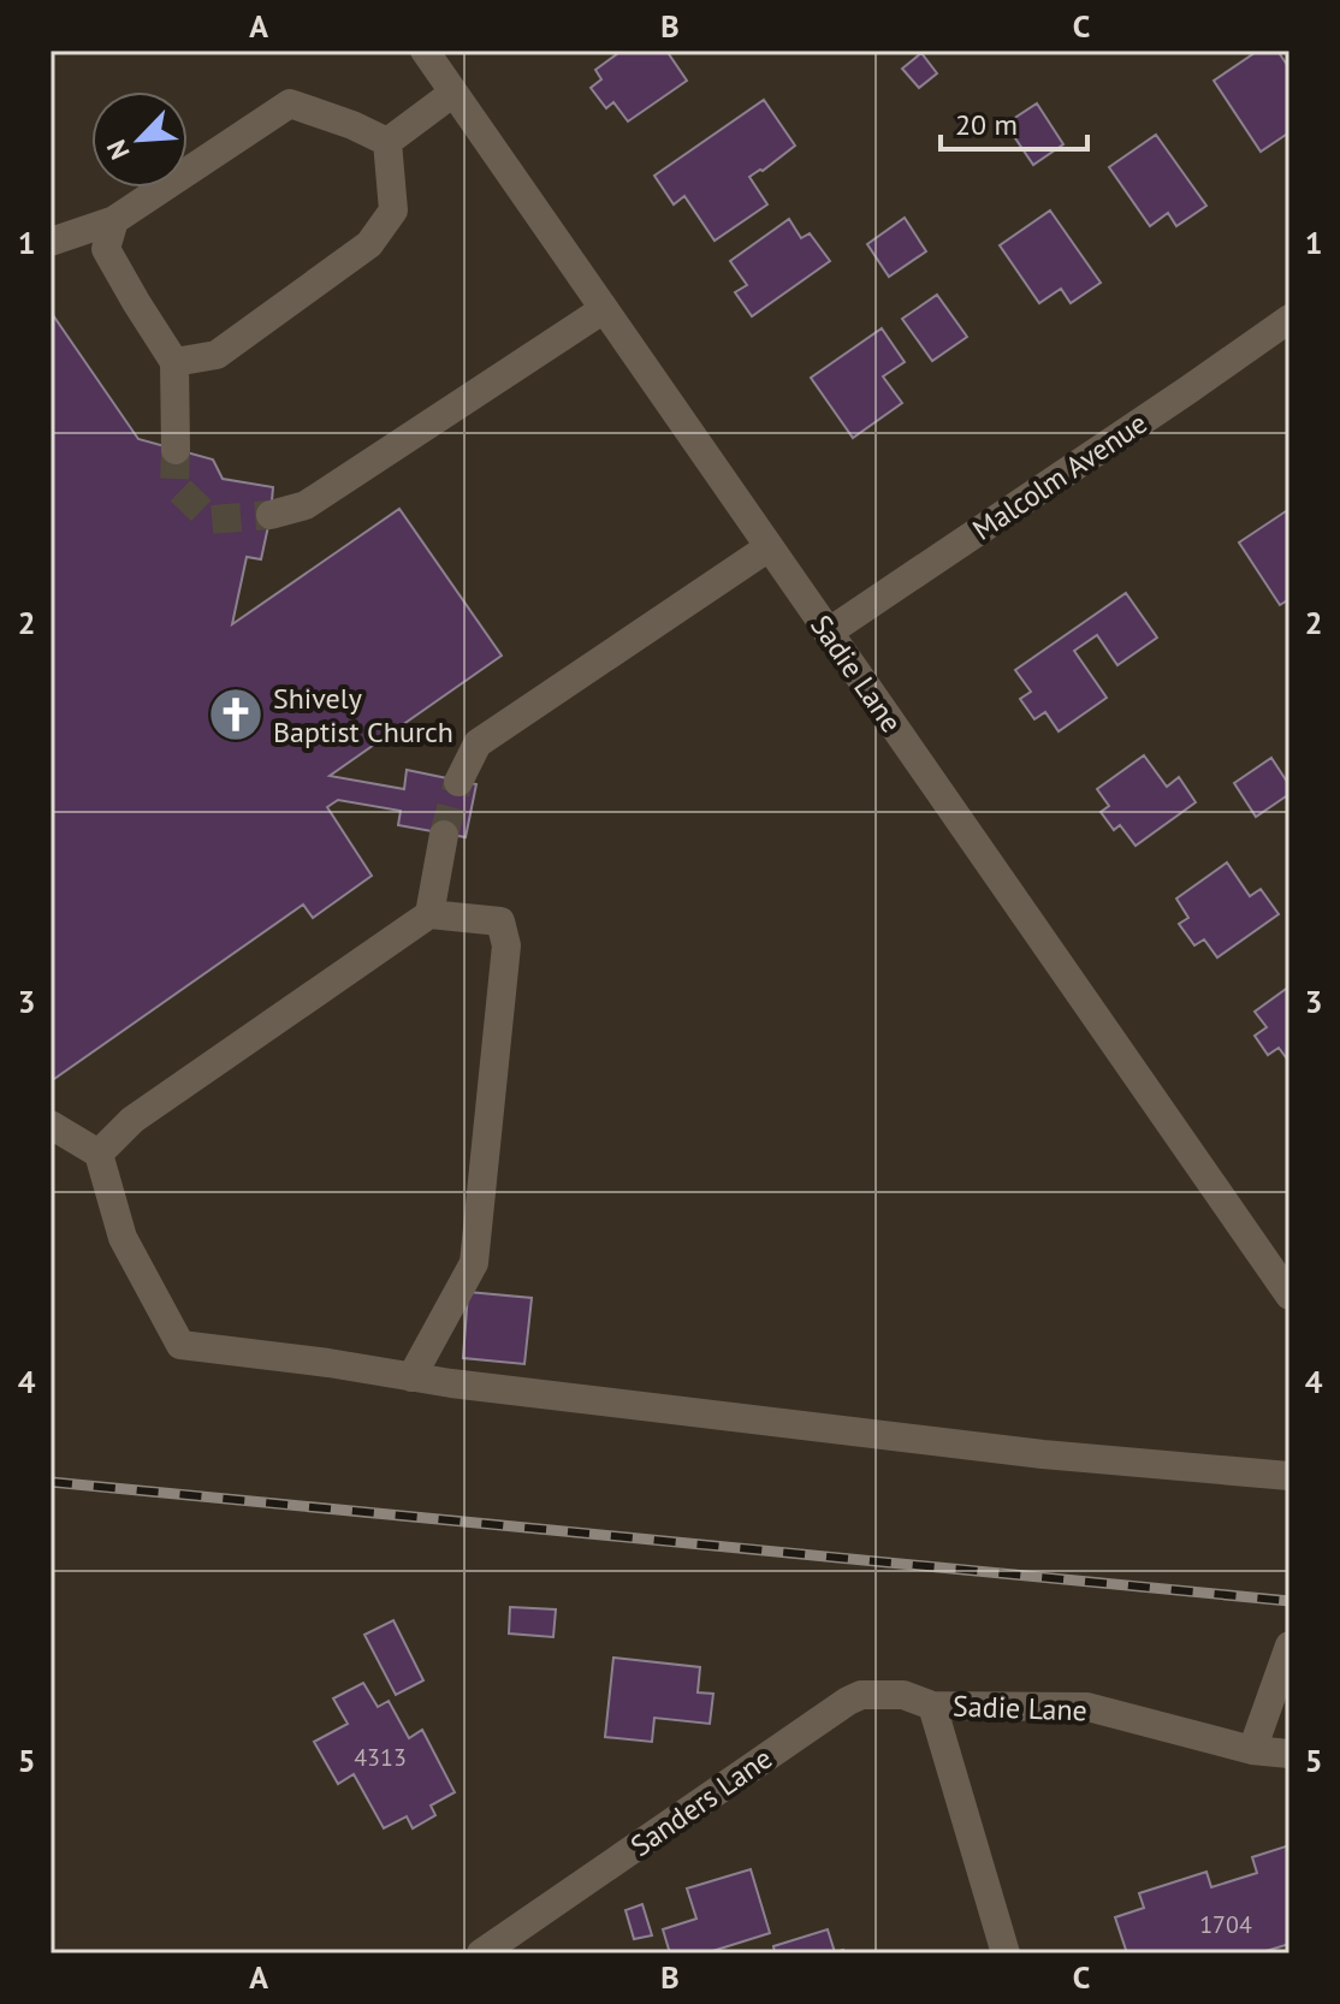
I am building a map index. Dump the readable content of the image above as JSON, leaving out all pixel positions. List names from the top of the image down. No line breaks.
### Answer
{"streets":{"street":["Malcolm Avenue","Sadie Lane","Sanders Lane"]},"crossings":[["Malcolm Avenue","Sadie Lane"],["Sadie Lane","Sanders Lane"]],"places":{"church":["Shively Baptist Church"]},"house_numbers":["4313","1704"],"scale_bar":"20 m","north":"bottom left","grid":{"columns":["A","B","C"],"rows":["1","2","3","4","5"]}}
